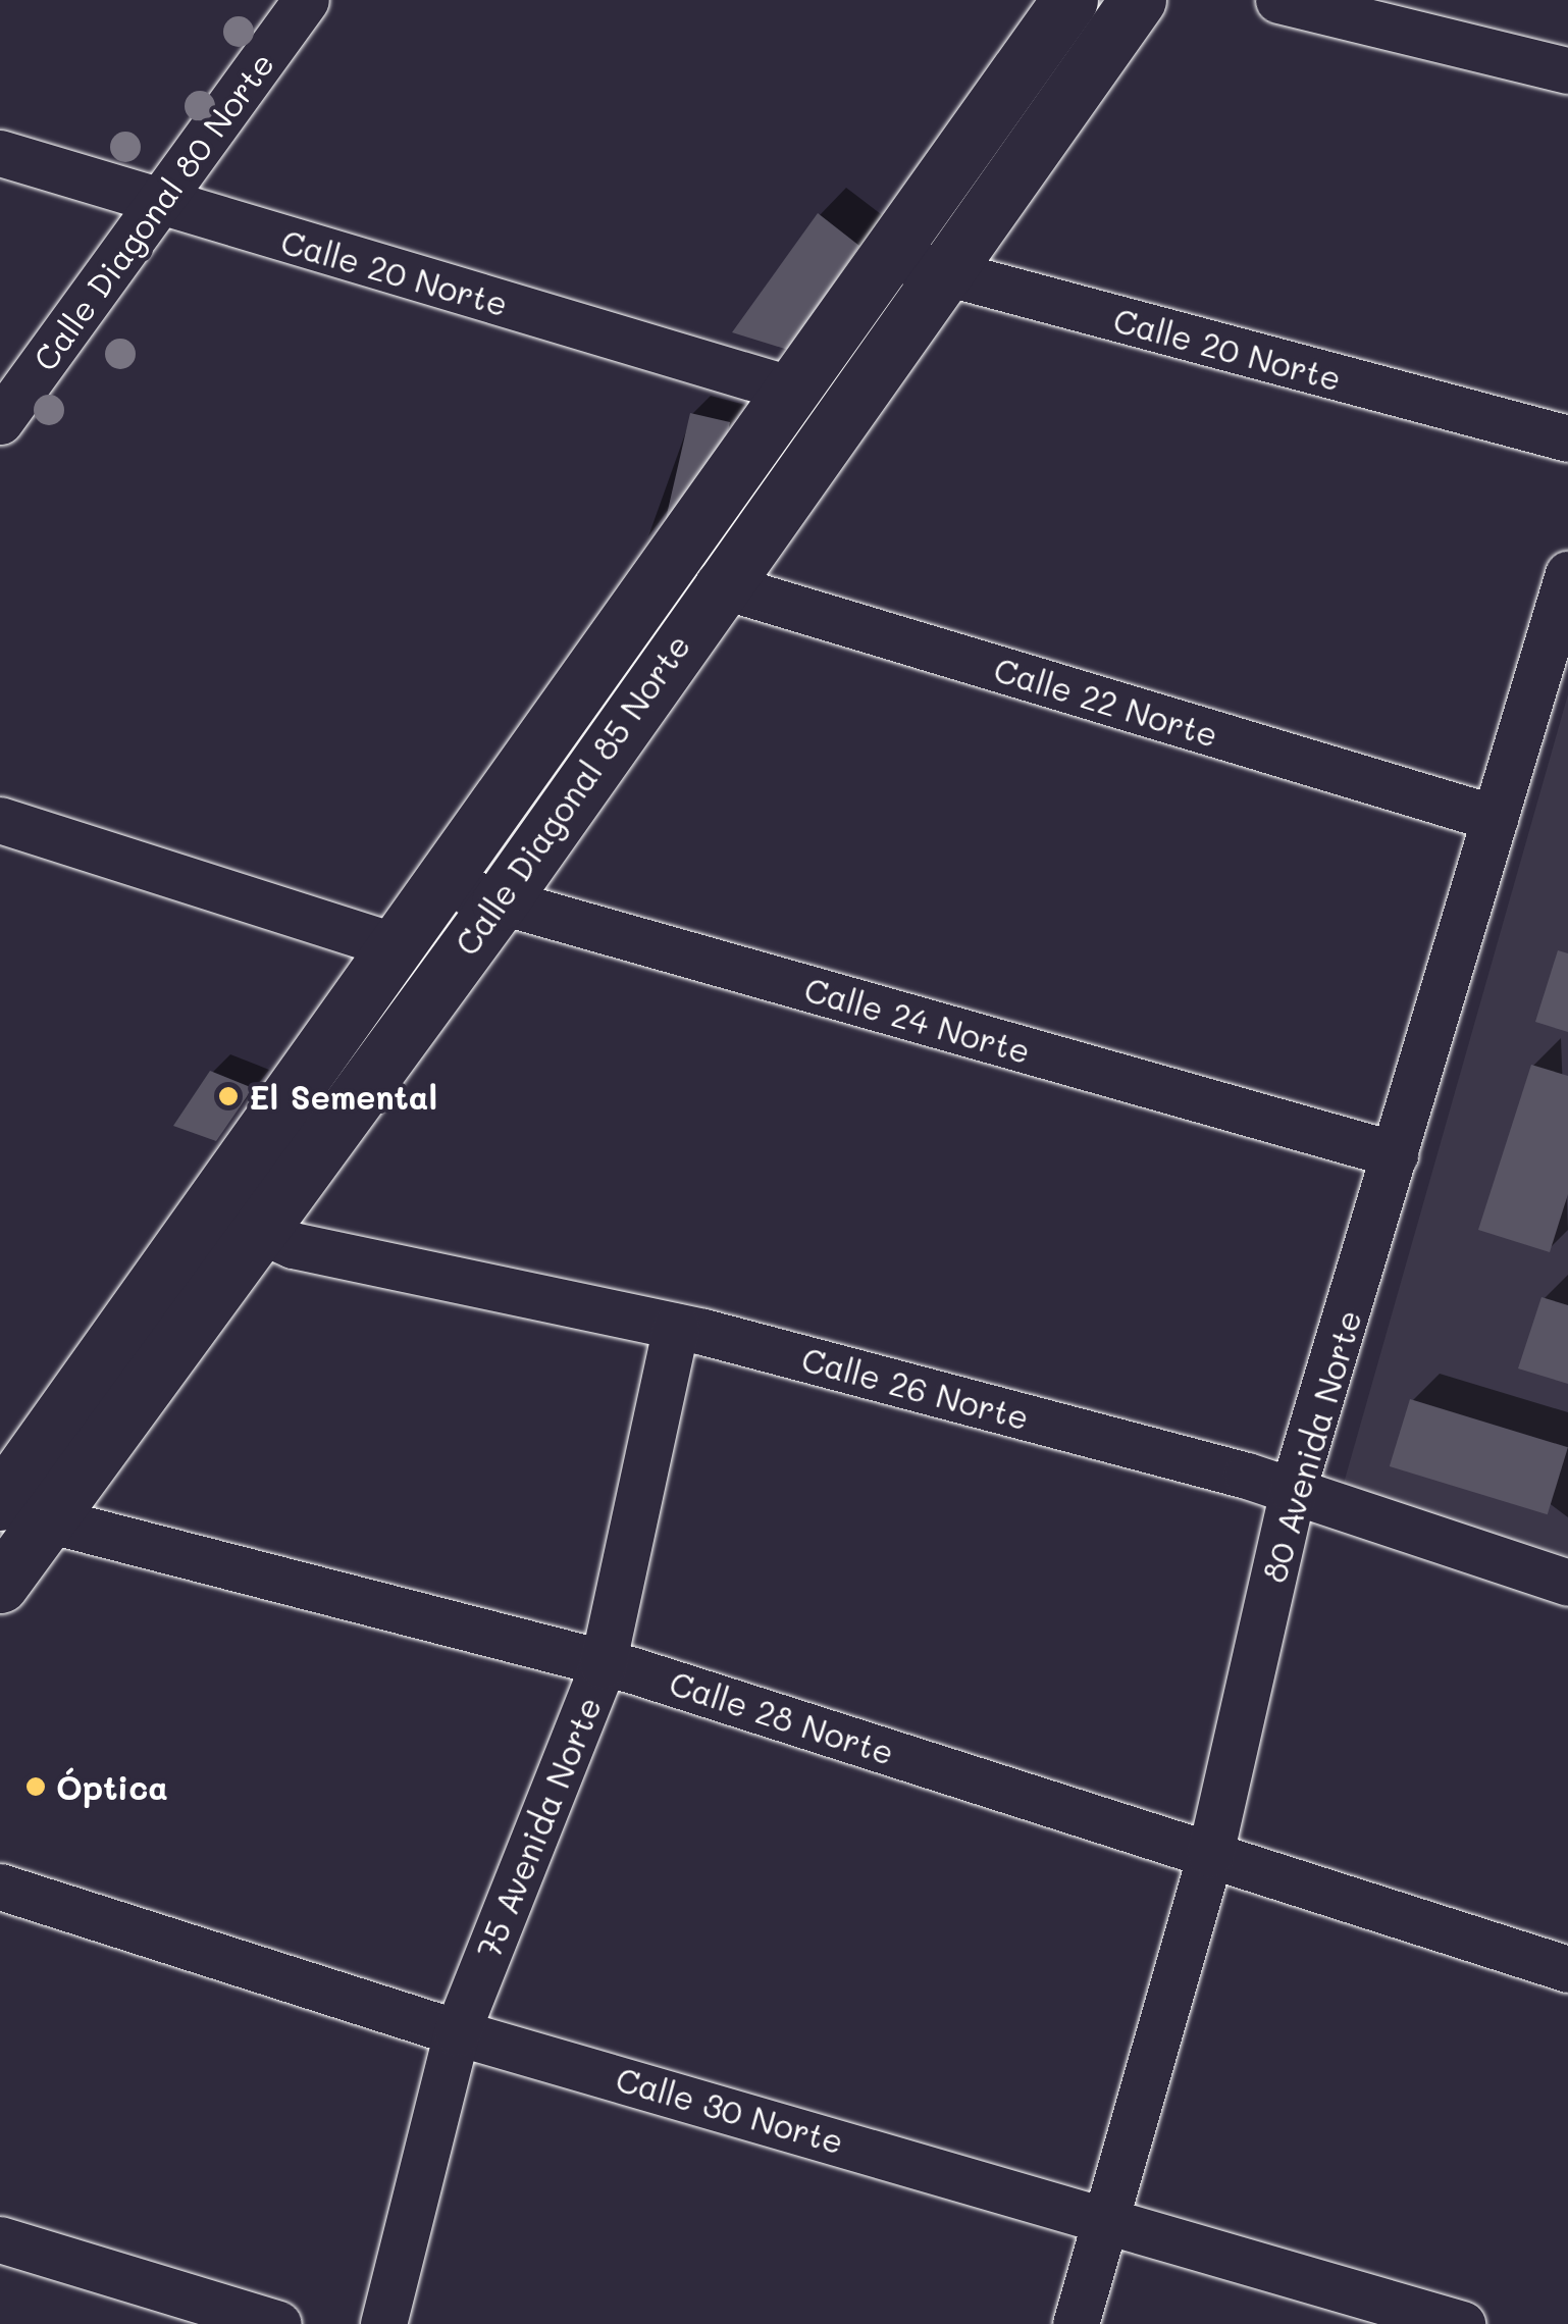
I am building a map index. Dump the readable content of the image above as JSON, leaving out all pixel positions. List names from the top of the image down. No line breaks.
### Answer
{"streets":{"main road":["Calle Diagonal 85 Norte"],"street":["Calle Diagonal 80 Norte","Calle 20 Norte","Calle 22 Norte","Calle 24 Norte","Calle 26 Norte","80 Avenida Norte","Calle 28 Norte","75 Avenida Norte","Calle 30 Norte"]},"crossings":[["Calle Diagonal 80 Norte","Calle 20 Norte"],["Calle 20 Norte","Calle Diagonal 85 Norte"],["Calle 22 Norte","Calle Diagonal 85 Norte"],["Calle 22 Norte","80 Avenida Norte"],["Calle Diagonal 85 Norte","Calle 24 Norte"],["Calle Diagonal 85 Norte","Calle 26 Norte"],["Calle Diagonal 85 Norte","Calle 28 Norte"],["Calle 24 Norte","80 Avenida Norte"],["Calle 26 Norte","80 Avenida Norte"],["Calle 26 Norte","75 Avenida Norte"],["80 Avenida Norte","Calle 28 Norte"],["80 Avenida Norte","Calle 30 Norte"],["Calle 28 Norte","75 Avenida Norte"],["75 Avenida Norte","Calle 30 Norte"]],"places":["El Semental","Óptica"]}
